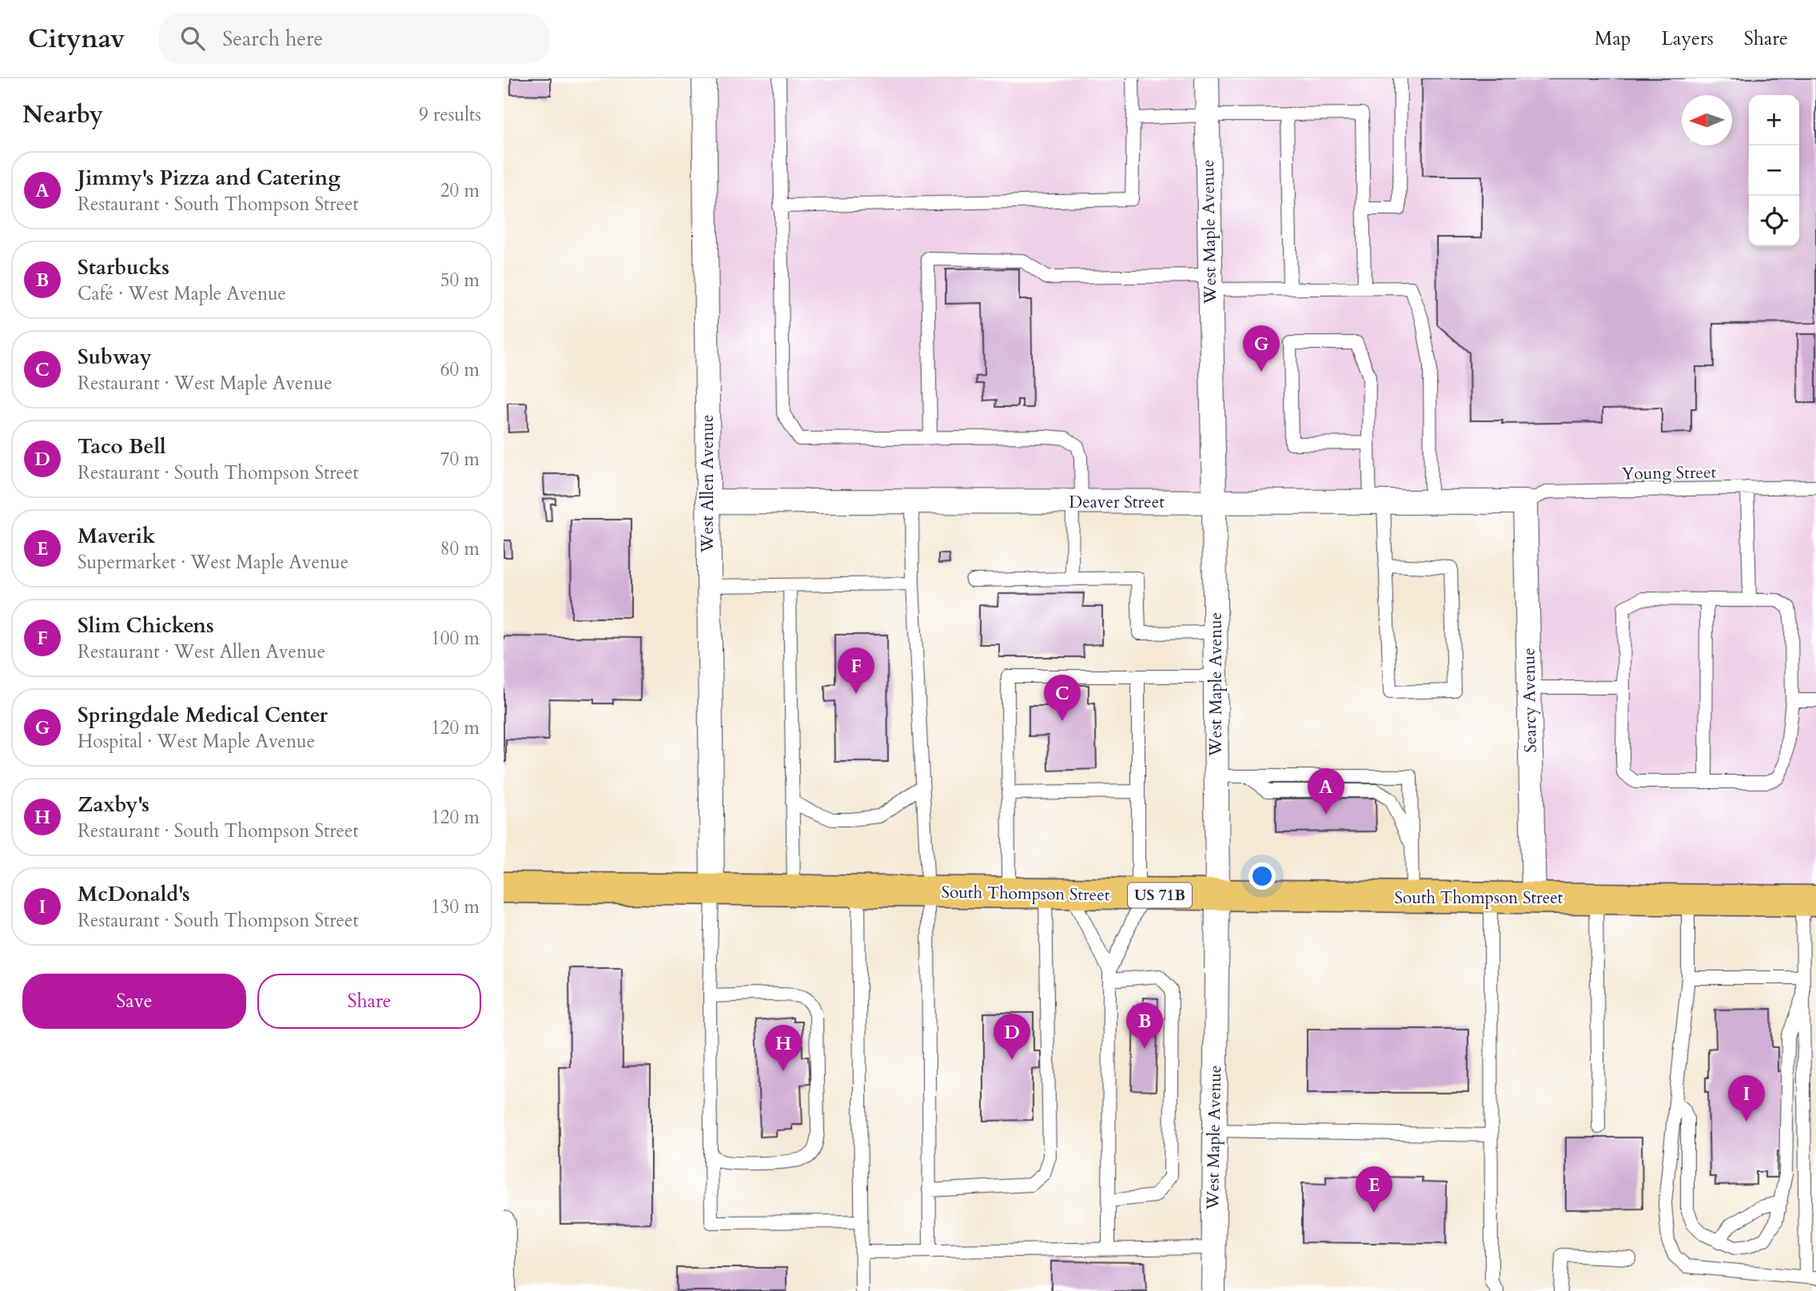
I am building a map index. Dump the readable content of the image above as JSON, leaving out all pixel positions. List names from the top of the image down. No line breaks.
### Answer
{"streets":{"main road":["South Thompson Street","US 71B"],"street":["West Maple Avenue","West Allen Avenue","Deaver Street","Searcy Avenue"],"lane":["Young Street"]},"crossings":[["West Maple Avenue","Deaver Street"],["West Maple Avenue","South Thompson Street"],["Young Street","Deaver Street"],["Young Street","Searcy Avenue"],["West Allen Avenue","Deaver Street"],["West Allen Avenue","South Thompson Street"],["Deaver Street","Searcy Avenue"],["Searcy Avenue","South Thompson Street"]],"north":"left","page":{"header":"Citynav","search":"Search here","nav":["Map","Layers","Share"],"heading":["Nearby","9 results"],"map_buttons":["+","−"],"list":[{"mark":"A","name":"Jimmy's Pizza and Catering","note":"Restaurant · South Thompson Street","value":"20 m"},{"mark":"B","name":"Starbucks","note":"Café · West Maple Avenue","value":"50 m"},{"mark":"C","name":"Subway","note":"Restaurant · West Maple Avenue","value":"60 m"},{"mark":"D","name":"Taco Bell","note":"Restaurant · South Thompson Street","value":"70 m"},{"mark":"E","name":"Maverik","note":"Supermarket · West Maple Avenue","value":"80 m"},{"mark":"F","name":"Slim Chickens","note":"Restaurant · West Allen Avenue","value":"100 m"},{"mark":"G","name":"Springdale Medical Center","note":"Hospital · West Maple Avenue","value":"120 m"},{"mark":"H","name":"Zaxby's","note":"Restaurant · South Thompson Street","value":"120 m"},{"mark":"I","name":"McDonald's","note":"Restaurant · South Thompson Street","value":"130 m"}],"pins":["G","F","C","A","B","D","H","I","E"],"buttons":["Save","Share"]}}
